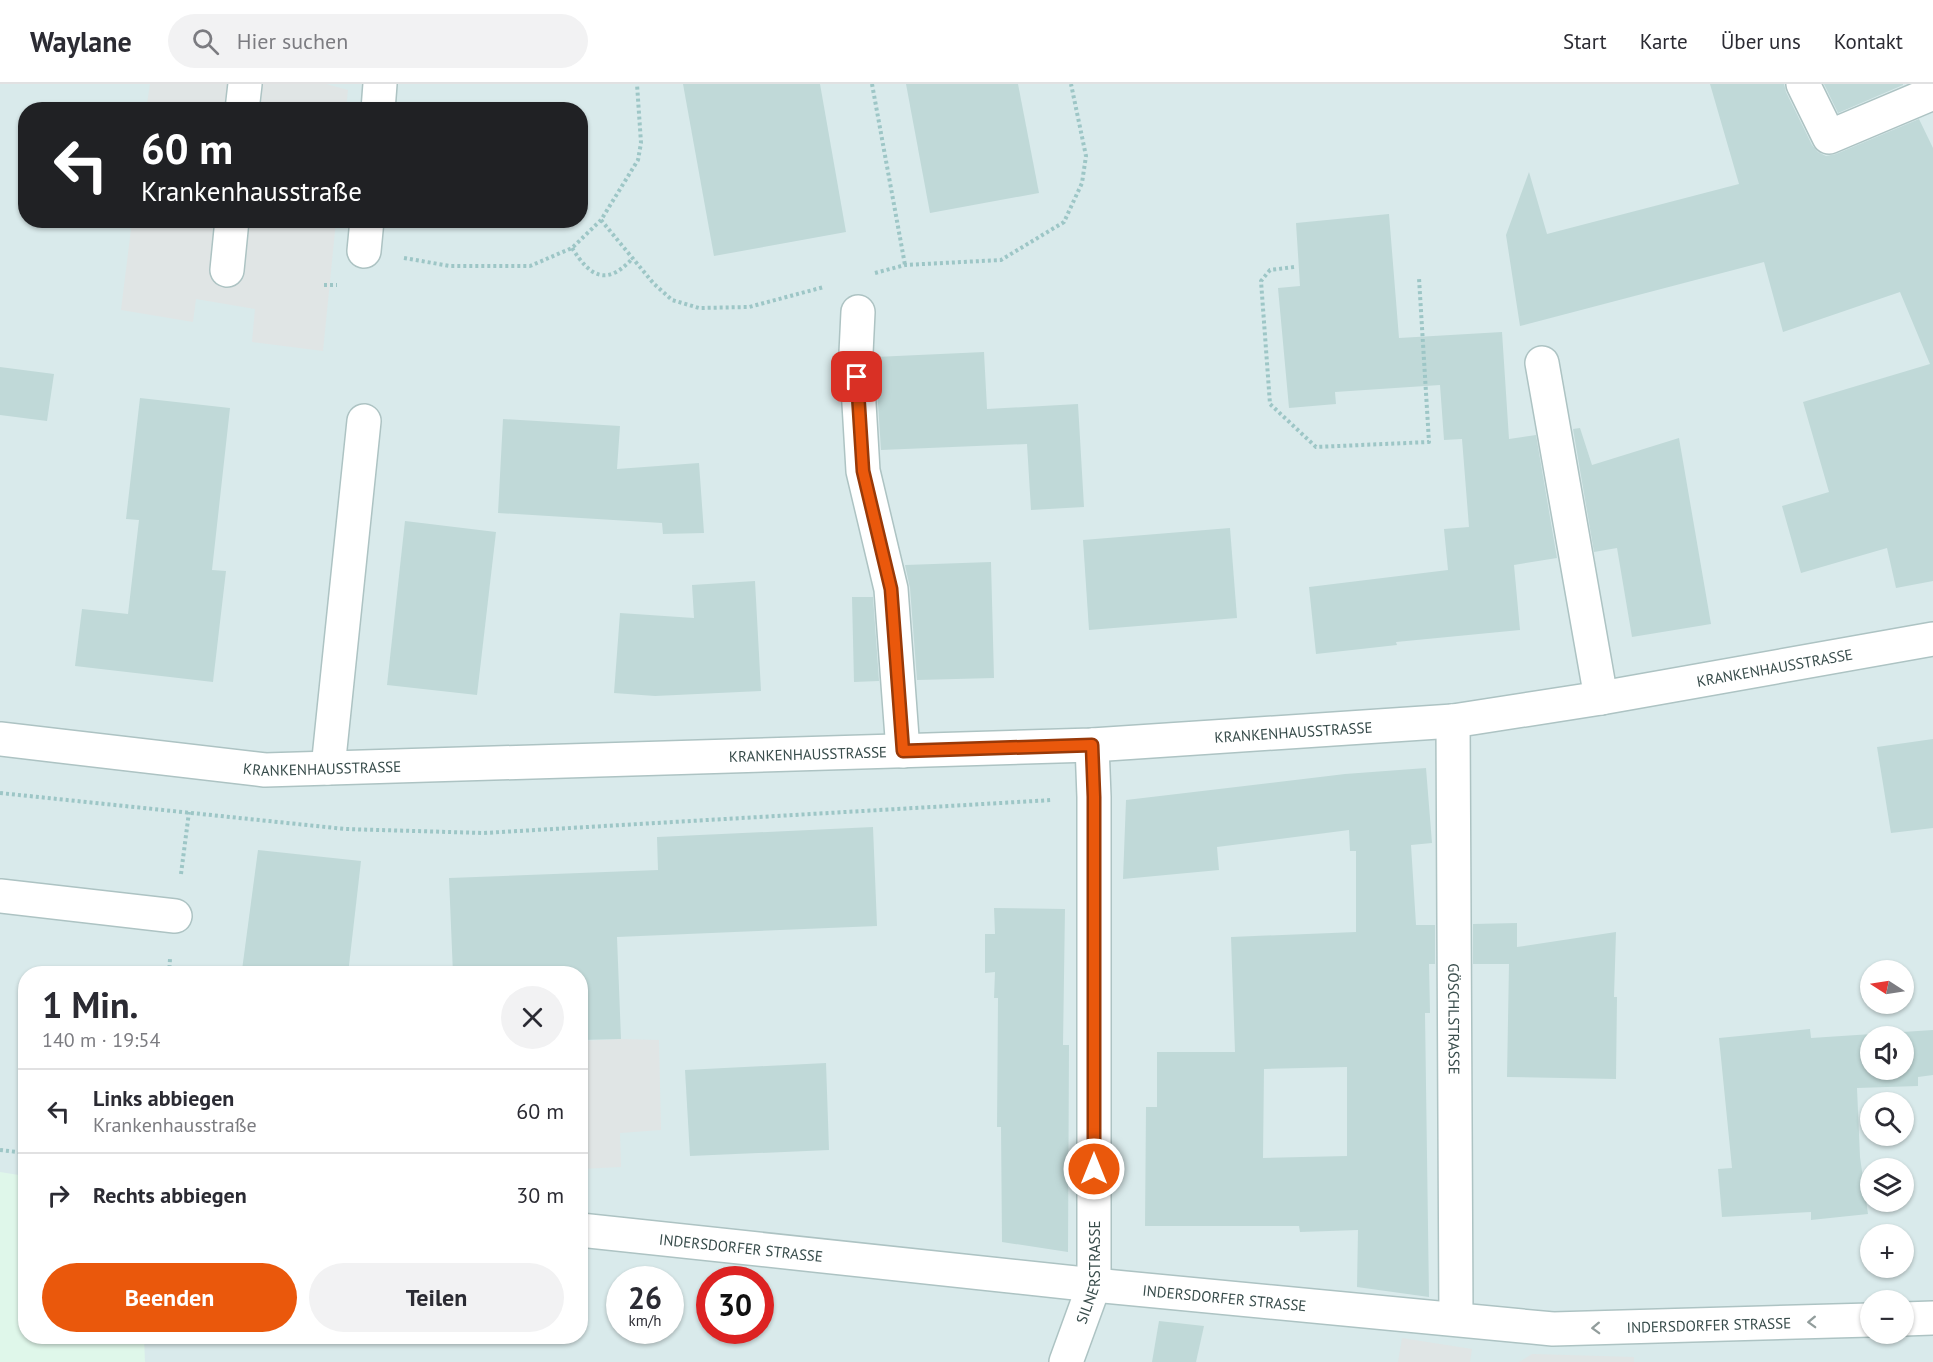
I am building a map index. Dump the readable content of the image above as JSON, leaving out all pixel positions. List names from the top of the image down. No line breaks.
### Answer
{"streets":{"street":["KRANKENHAUSSTRASSE","GÖSCHLSTRASSE","INDERSDORFER STRASSE","SILNERSTRASSE"]},"crossings":[["KRANKENHAUSSTRASSE","GÖSCHLSTRASSE"],["KRANKENHAUSSTRASSE","SILNERSTRASSE"],["GÖSCHLSTRASSE","INDERSDORFER STRASSE"],["INDERSDORFER STRASSE","SILNERSTRASSE"]],"north":"left","page":{"header":"Waylane","search":"Hier suchen","nav":["Start","Karte","Über uns","Kontakt"],"turn":["60 m","Krankenhausstraße"],"map_buttons":["+","−"],"heading":["1 Min.","140 m · 19:54"],"list":[{"name":"Links abbiegen","note":"Krankenhausstraße","value":"60 m"},{"name":"Rechts abbiegen","value":"30 m"}],"buttons":["Beenden","Teilen"],"speed":"26 km/h","limit":"30"}}
